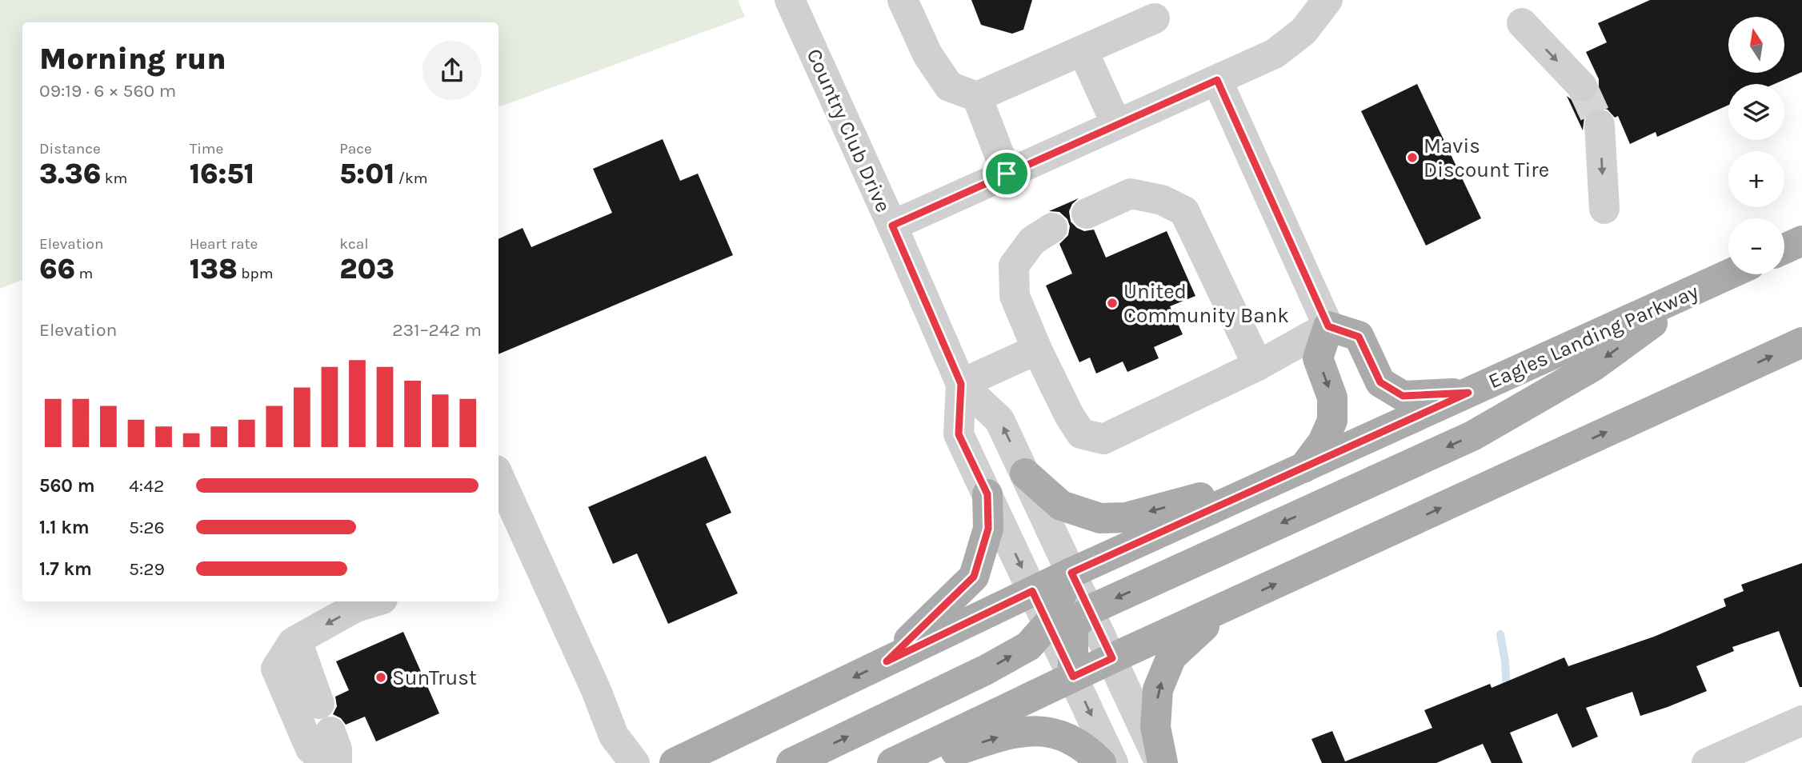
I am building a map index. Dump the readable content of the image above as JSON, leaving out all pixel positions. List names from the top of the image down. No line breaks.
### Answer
{"streets":{"main road":["Eagles Landing Parkway"],"street":["Country Club Drive"]},"crossings":[["Country Club Drive","Eagles Landing Parkway"]],"places":["Mavis Discount Tire","United Community Bank","SunTrust"],"north":"top","page":{"map_buttons":["+","−"],"heading":["Morning run","09:19 · 6 × 560 m"],"stats":[["Distance","3.36 km"],["Time","16:51"],["Pace","5:01 /km"],["Elevation","66 m"],["Heart rate","138 bpm"],["kcal","203"]],"chart":["Elevation","231–242 m"],"list":[{"name":"560 m","note":"4:42"},{"name":"1.1 km","note":"5:26"},{"name":"1.7 km","note":"5:29"}]}}
